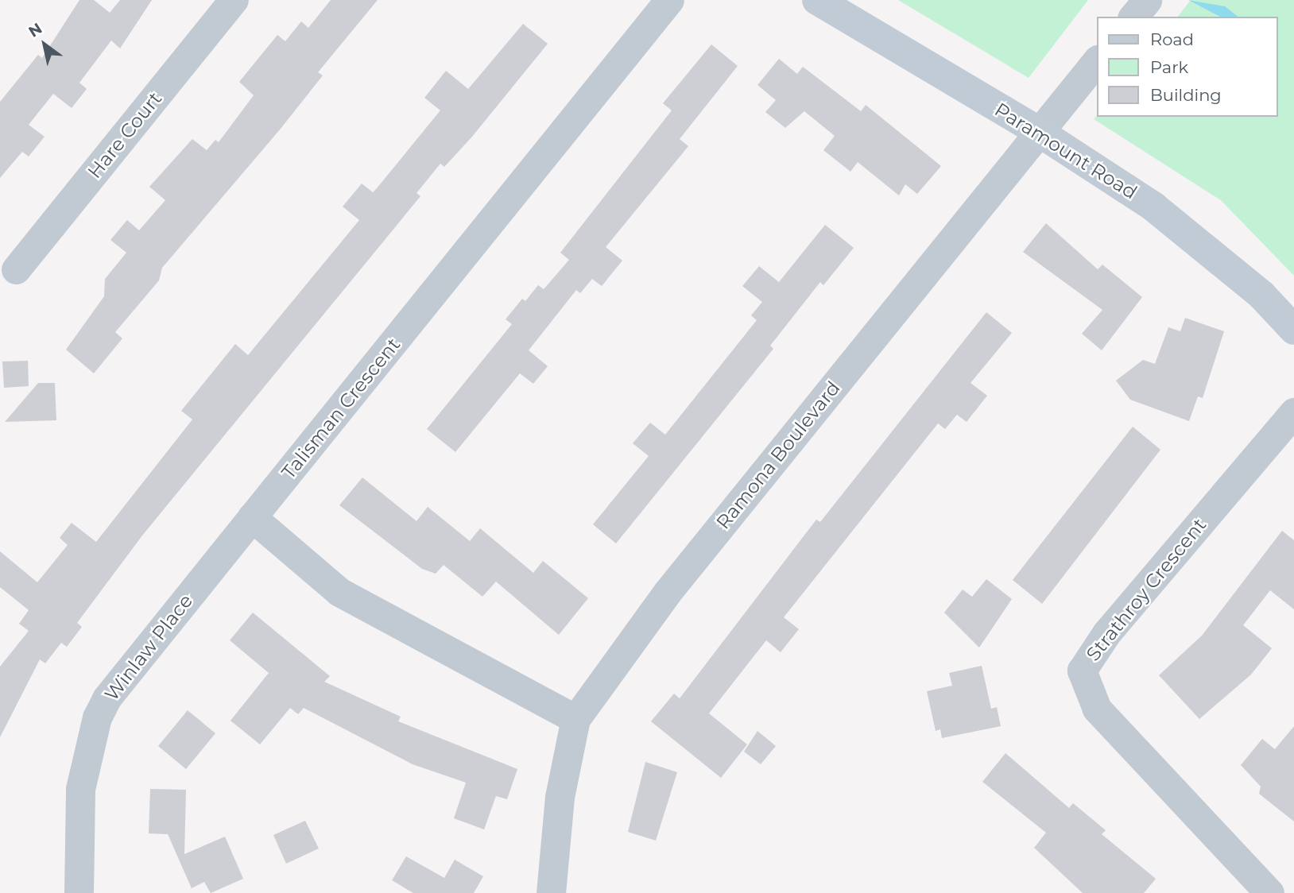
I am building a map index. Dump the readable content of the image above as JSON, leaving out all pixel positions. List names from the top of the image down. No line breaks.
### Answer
{"streets":{"street":["Hare Court","Paramount Road","Talisman Crescent","Ramona Boulevard","Strathroy Crescent","Winlaw Place"]},"crossings":[["Paramount Road","Ramona Boulevard"],["Talisman Crescent","Winlaw Place"]],"legend":["Road","Park","Building"],"north":"top left"}
